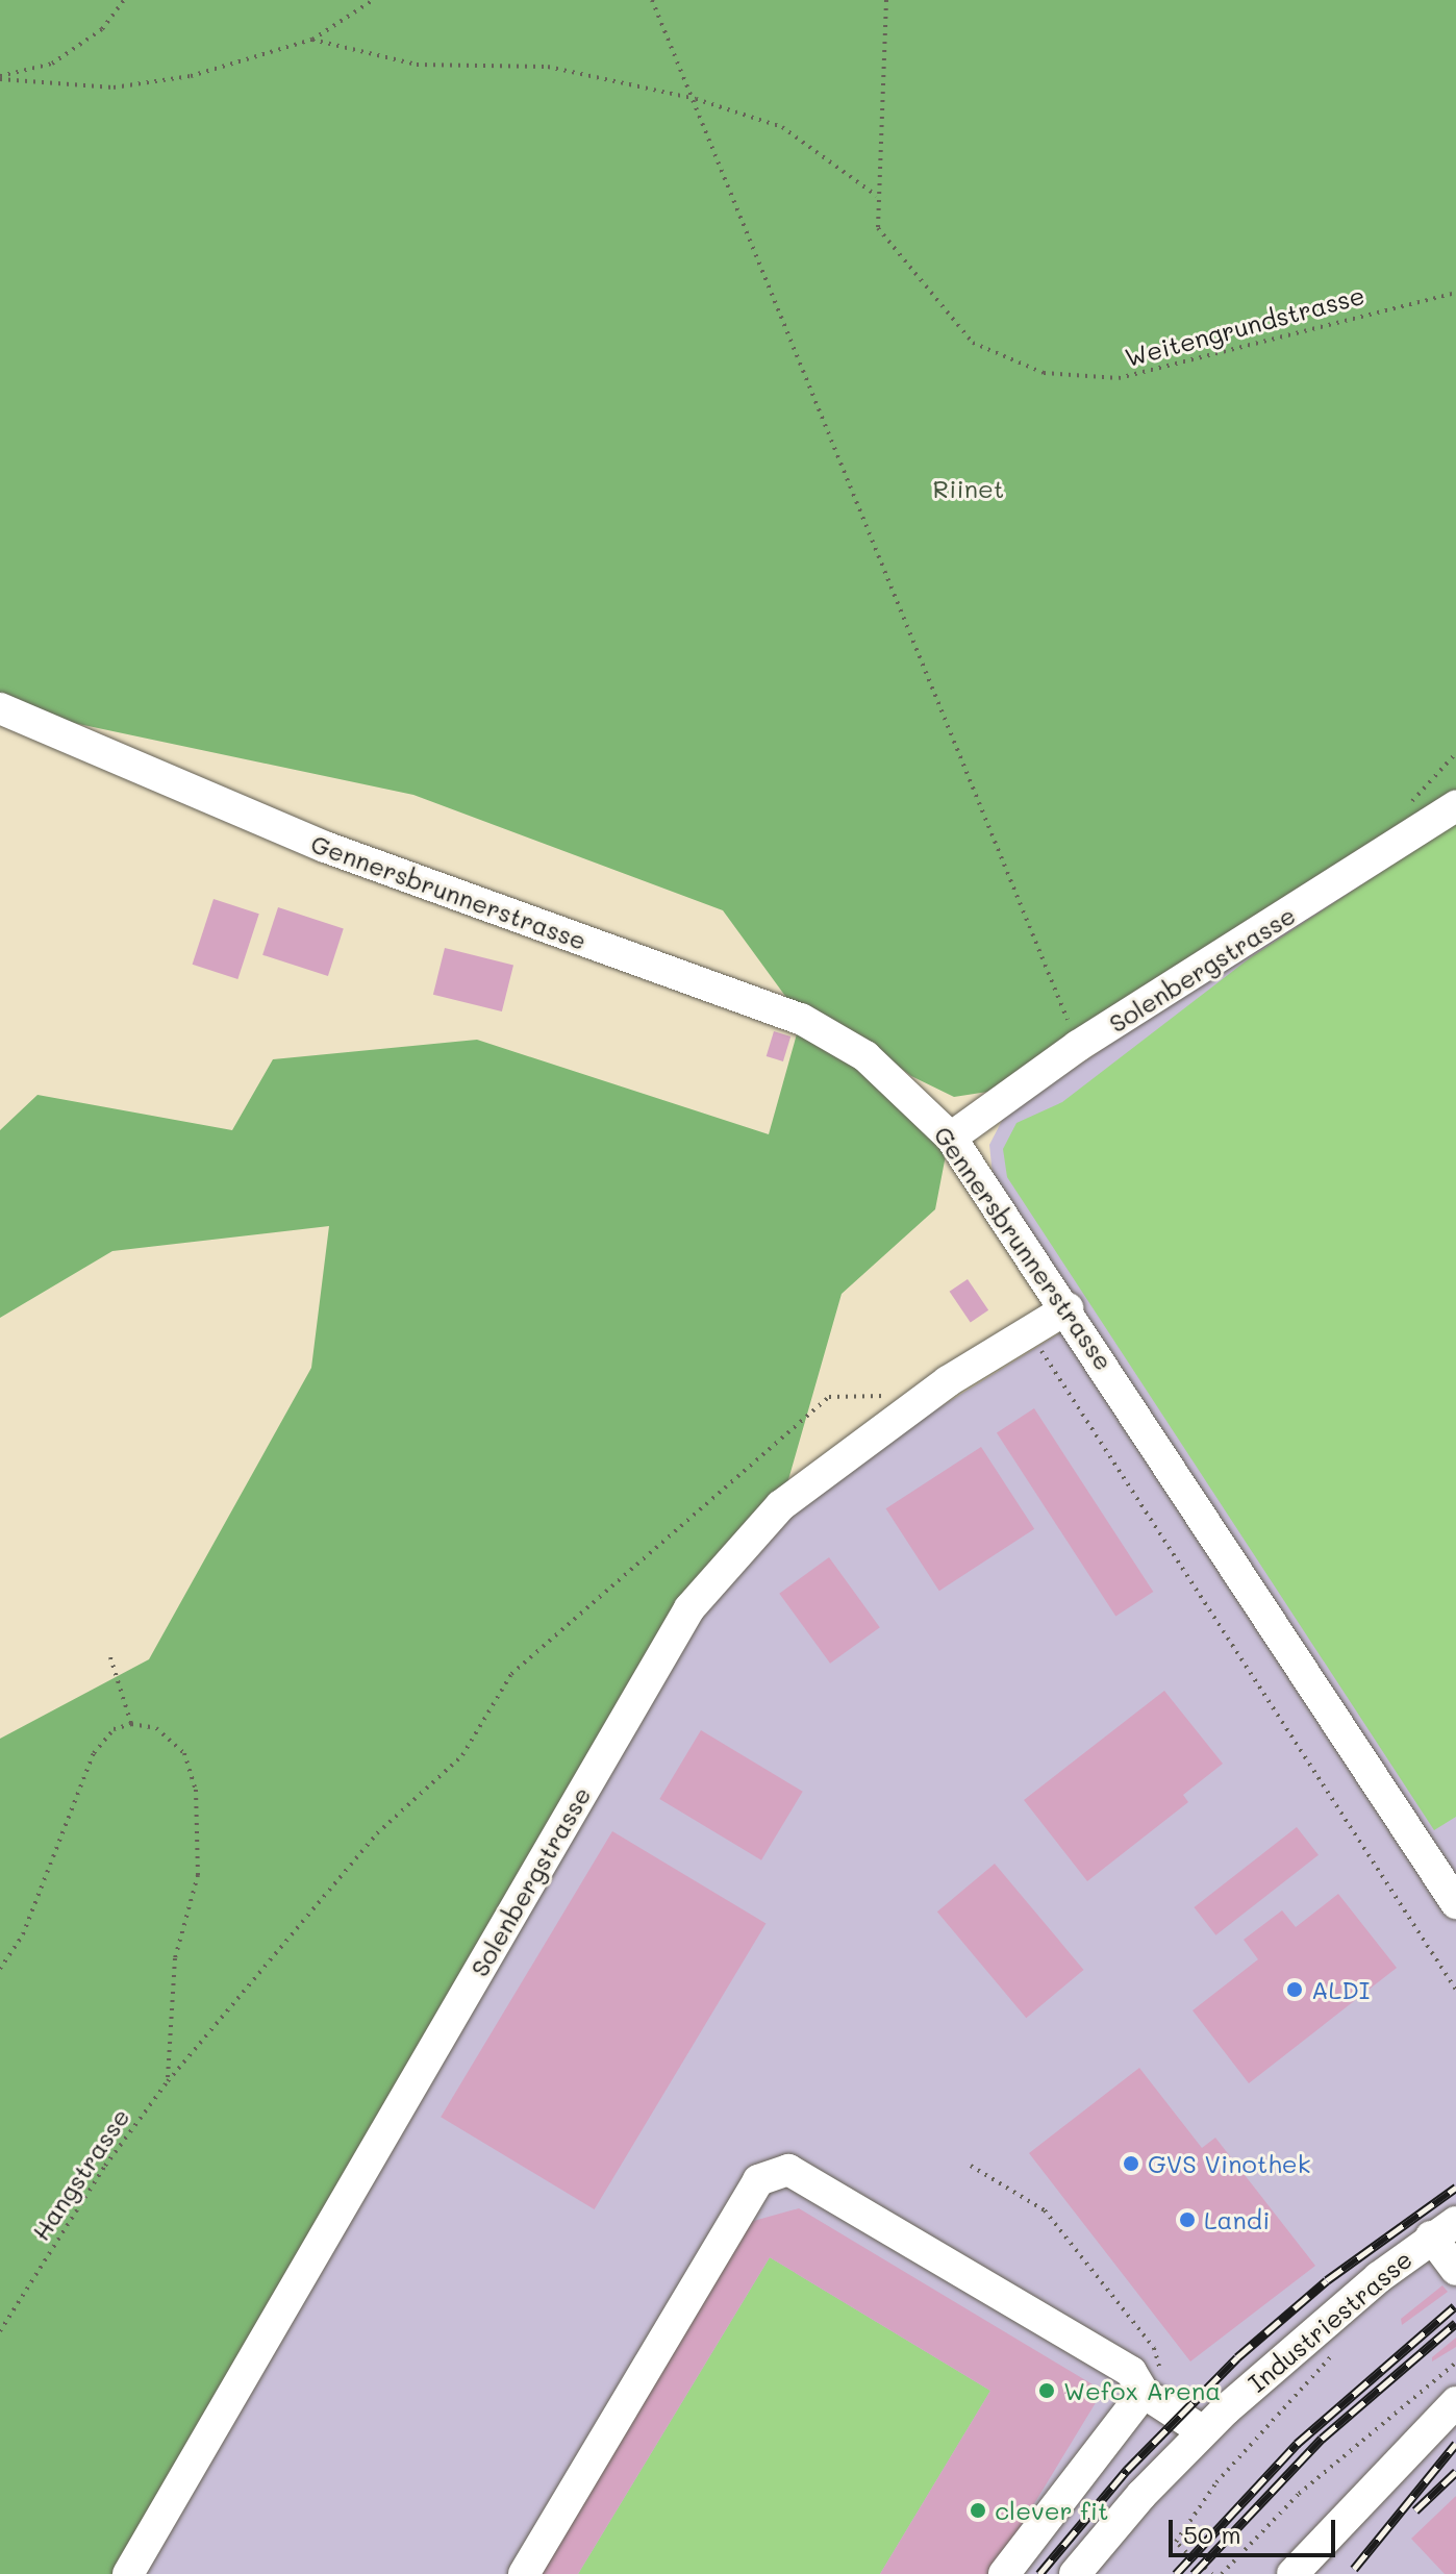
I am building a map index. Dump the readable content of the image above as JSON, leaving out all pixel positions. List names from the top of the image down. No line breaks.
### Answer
{"streets":{"street":["Gennersbrunnerstrasse","Solenbergstrasse","Industriestrasse"],"path":["Weitengrundstrasse","Hangstrasse"]},"crossings":[["Gennersbrunnerstrasse","Solenbergstrasse"],["Solenbergstrasse","Hangstrasse"]],"parks":["Riinet"],"places":["ALDI","GVS Vinothek","Landi","Wefox Arena","clever fit"],"scale_bar":"50 m"}
